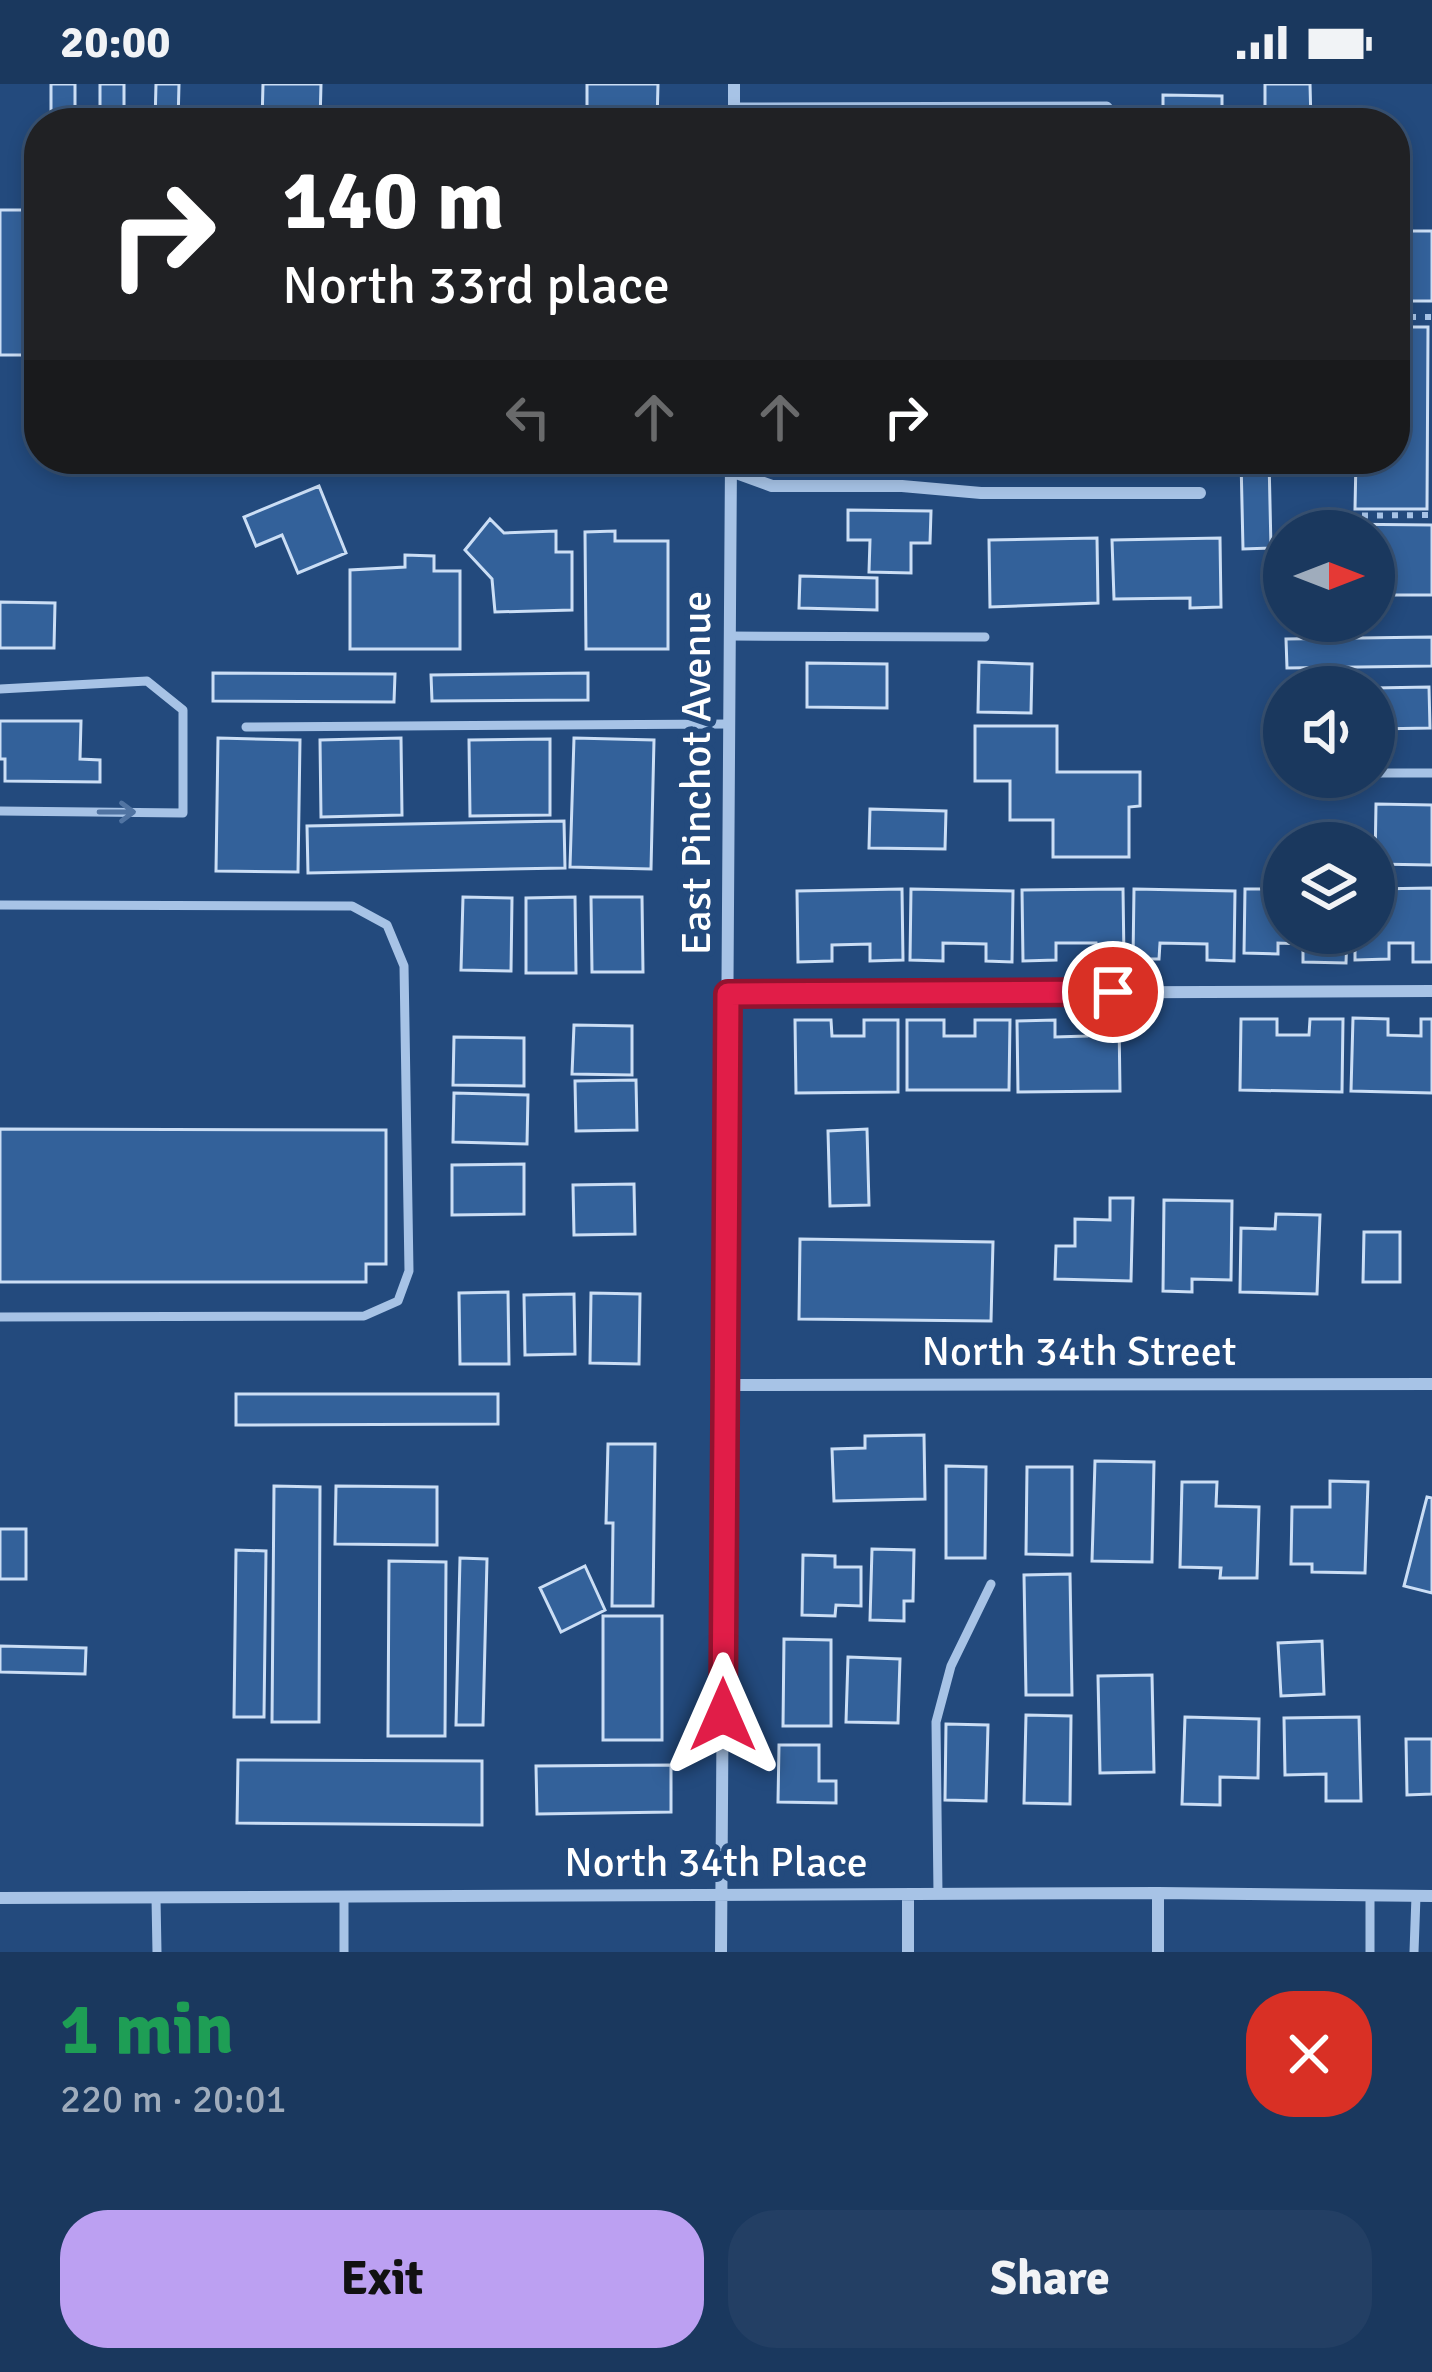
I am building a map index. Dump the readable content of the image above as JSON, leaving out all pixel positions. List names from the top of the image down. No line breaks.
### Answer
{"streets":{"street":["East Pinchot Avenue","North 34th Street","North 34th Place"]},"crossings":[["East Pinchot Avenue","North 34th Street"],["East Pinchot Avenue","North 34th Place"]],"north":"right","page":{"status":"20:00","turn":["140 m","North 33rd place"],"heading":["1 min","220 m · 20:01"],"buttons":["Exit","Share"]}}
